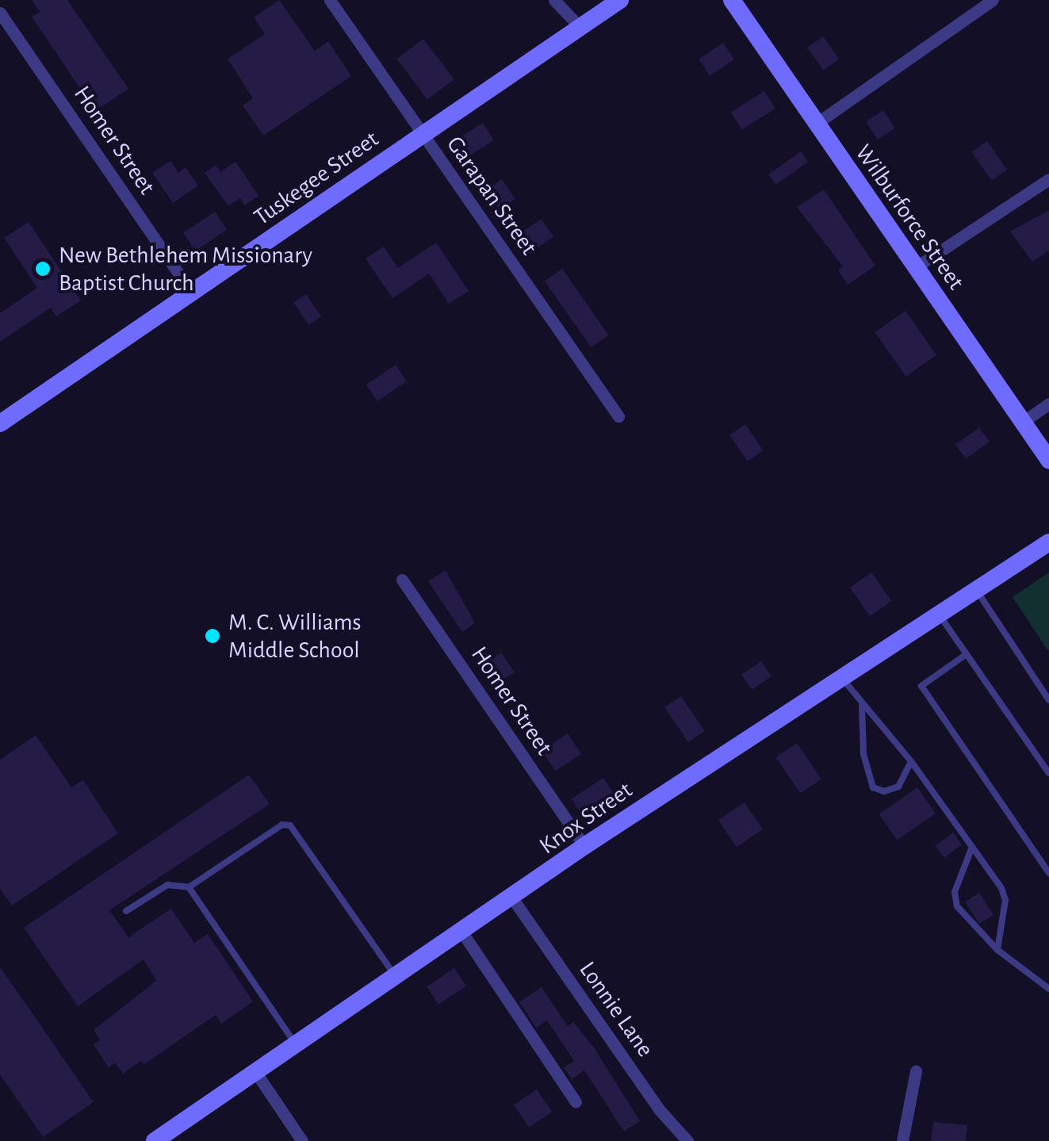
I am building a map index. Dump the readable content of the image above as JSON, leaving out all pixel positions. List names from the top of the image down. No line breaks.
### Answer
{"streets":{"street":["Homer Street","Tuskegee Street","Garapan Street","Wilburforce Street","Knox Street","Lonnie Lane"]},"crossings":[["Homer Street","Tuskegee Street"],["Homer Street","Knox Street"],["Tuskegee Street","Garapan Street"],["Knox Street","Lonnie Lane"]],"places":["New Bethlehem Missionary Baptist Church","M. C. Williams Middle School"]}
